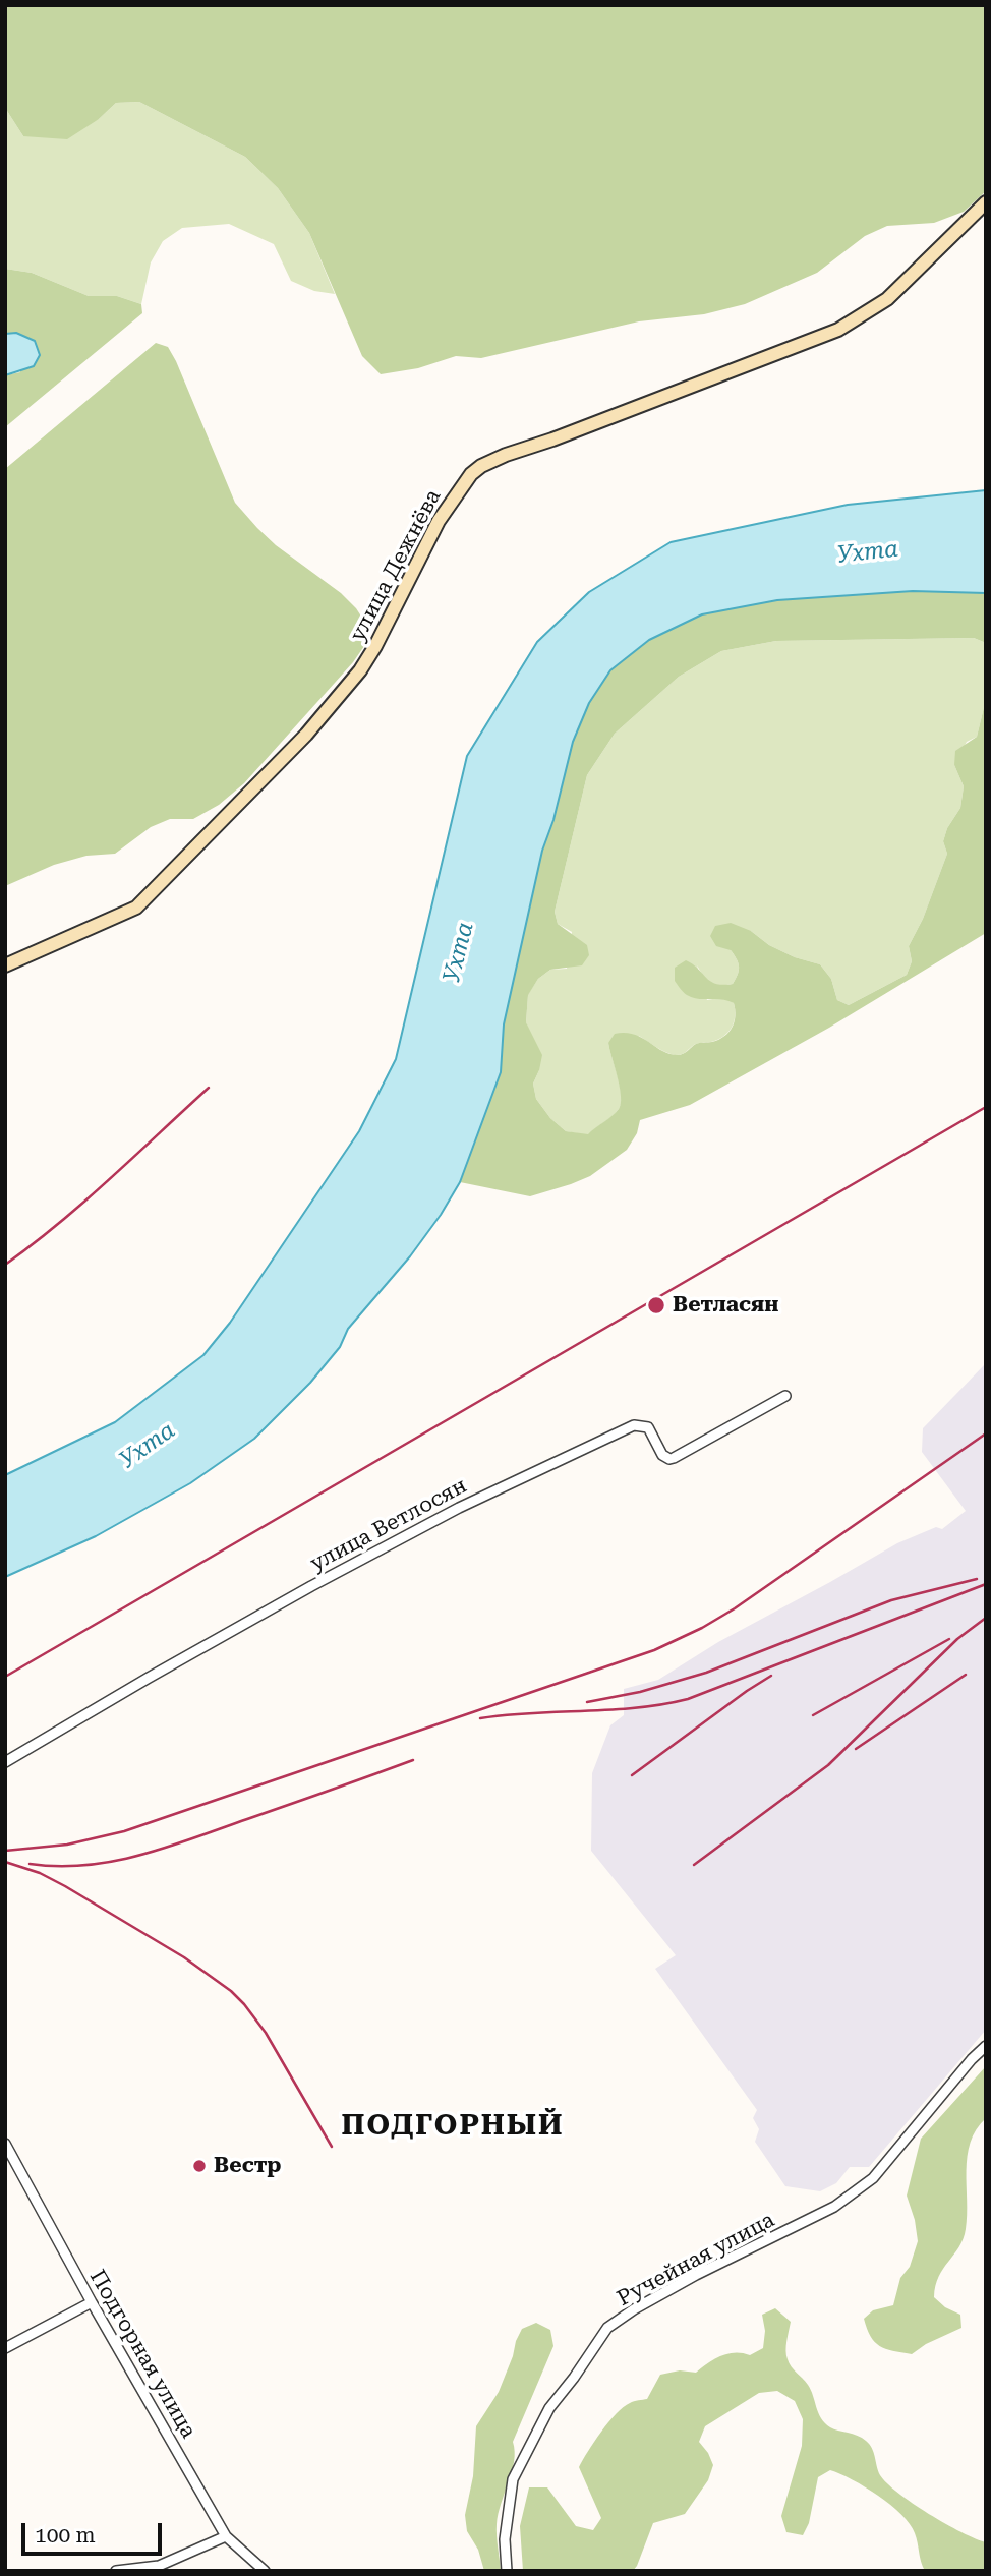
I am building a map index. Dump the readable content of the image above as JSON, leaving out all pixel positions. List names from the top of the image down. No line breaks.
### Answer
{"streets":{"street":["улица Дежнёва","улица Ветлосян","Ручейная улица","Подгорная улица"]},"districts":["ПОДГОРНЫЙ"],"water":["Ухта"],"places":["Ветласян","Вестр"],"scale_bar":"100 m"}
